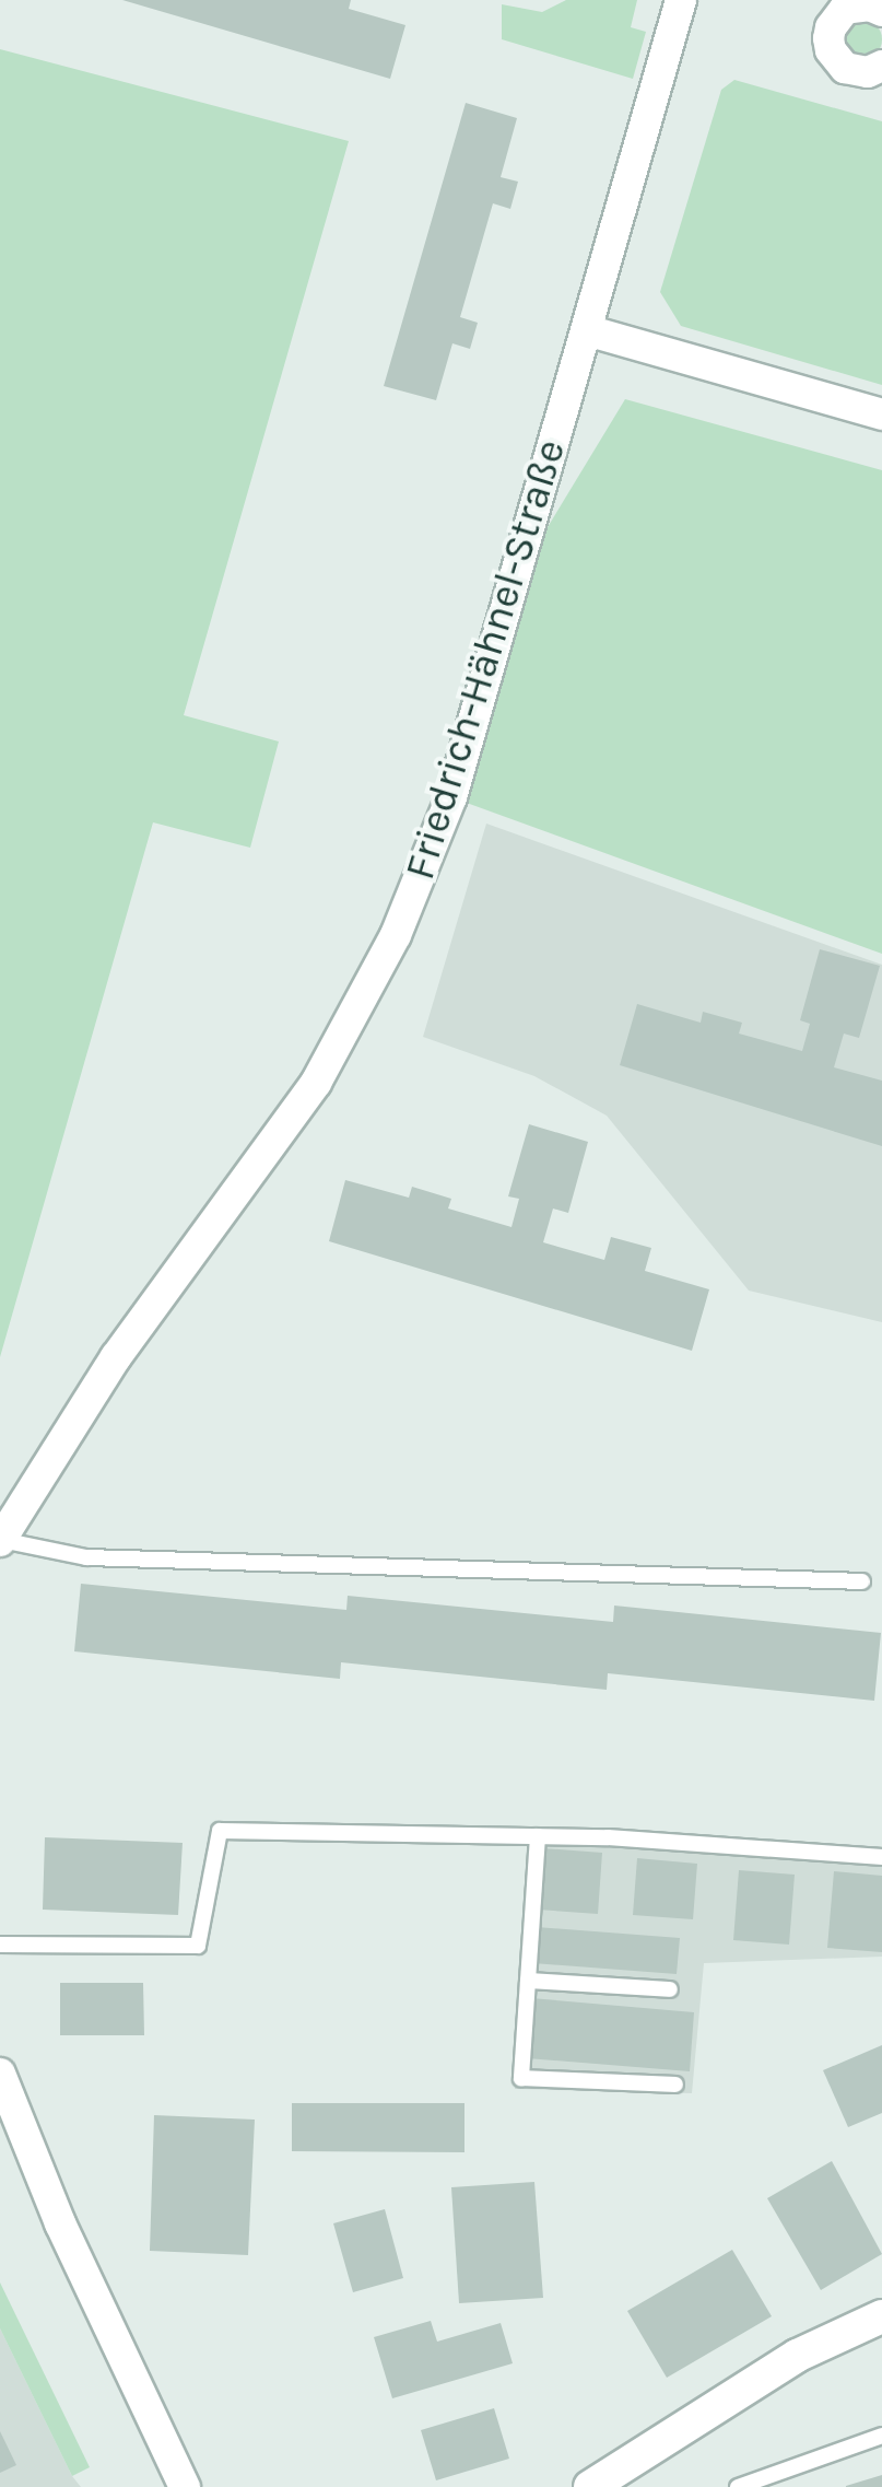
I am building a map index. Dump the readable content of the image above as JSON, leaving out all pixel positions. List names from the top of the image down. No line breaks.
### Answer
{"streets":{"street":["Friedrich-Hähnel-Straße"]}}
